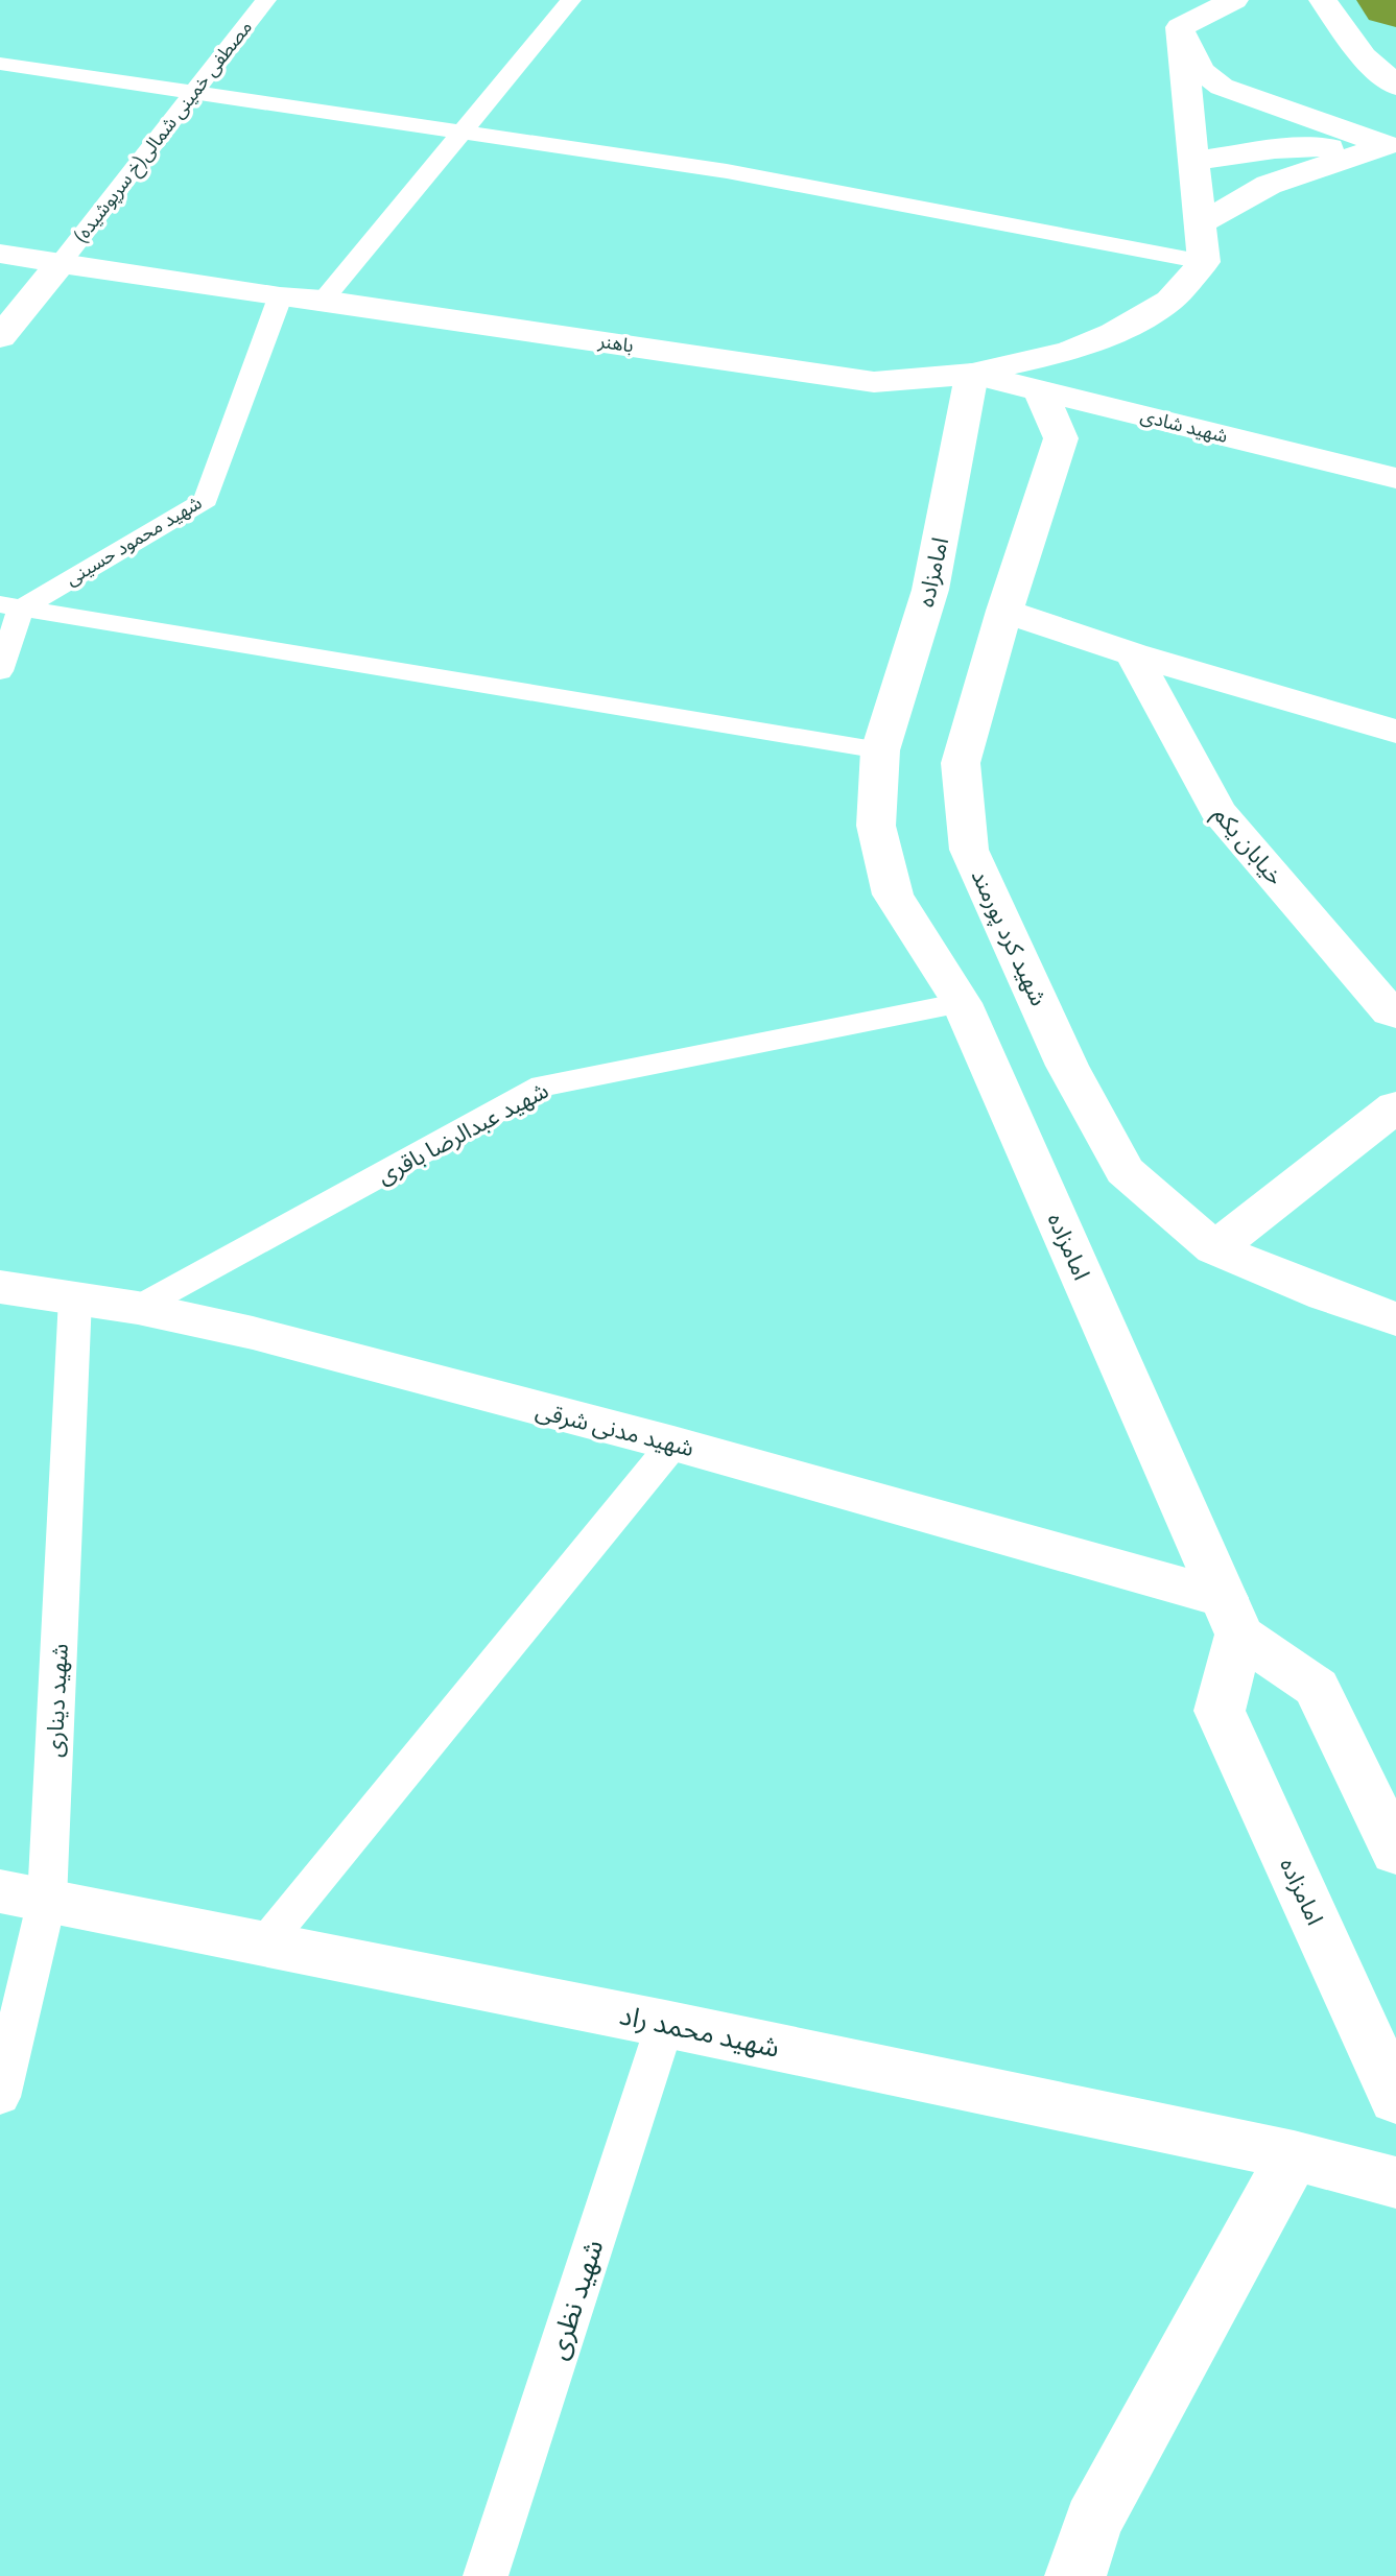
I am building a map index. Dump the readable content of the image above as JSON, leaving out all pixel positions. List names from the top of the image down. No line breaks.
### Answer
{"streets":{"street":["باهنر","شهید شادی","امامزاده","خیابان یکم","شهید کرد پورمند","شهید مدنی شرقی","شهید محمد راد"],"lane":["مصطفی خمینی شمالی(خ سرپوشیده)","شهید محمود حسینی","شهید عبدالرضا باقری","شهید دیناری","شهید نظری"]},"crossings":[["مصطفی خمینی شمالی(خ سرپوشیده)","باهنر"],["باهنر","شهید شادی"],["باهنر","شهید محمود حسینی"],["باهنر","امامزاده"],["شهید شادی","امامزاده"],["شهید شادی","شهید کرد پورمند"],["امامزاده","شهید عبدالرضا باقری"],["امامزاده","شهید مدنی شرقی"],["شهید عبدالرضا باقری","شهید مدنی شرقی"],["شهید مدنی شرقی","شهید دیناری"],["شهید دیناری","شهید محمد راد"],["شهید محمد راد","شهید نظری"]]}
